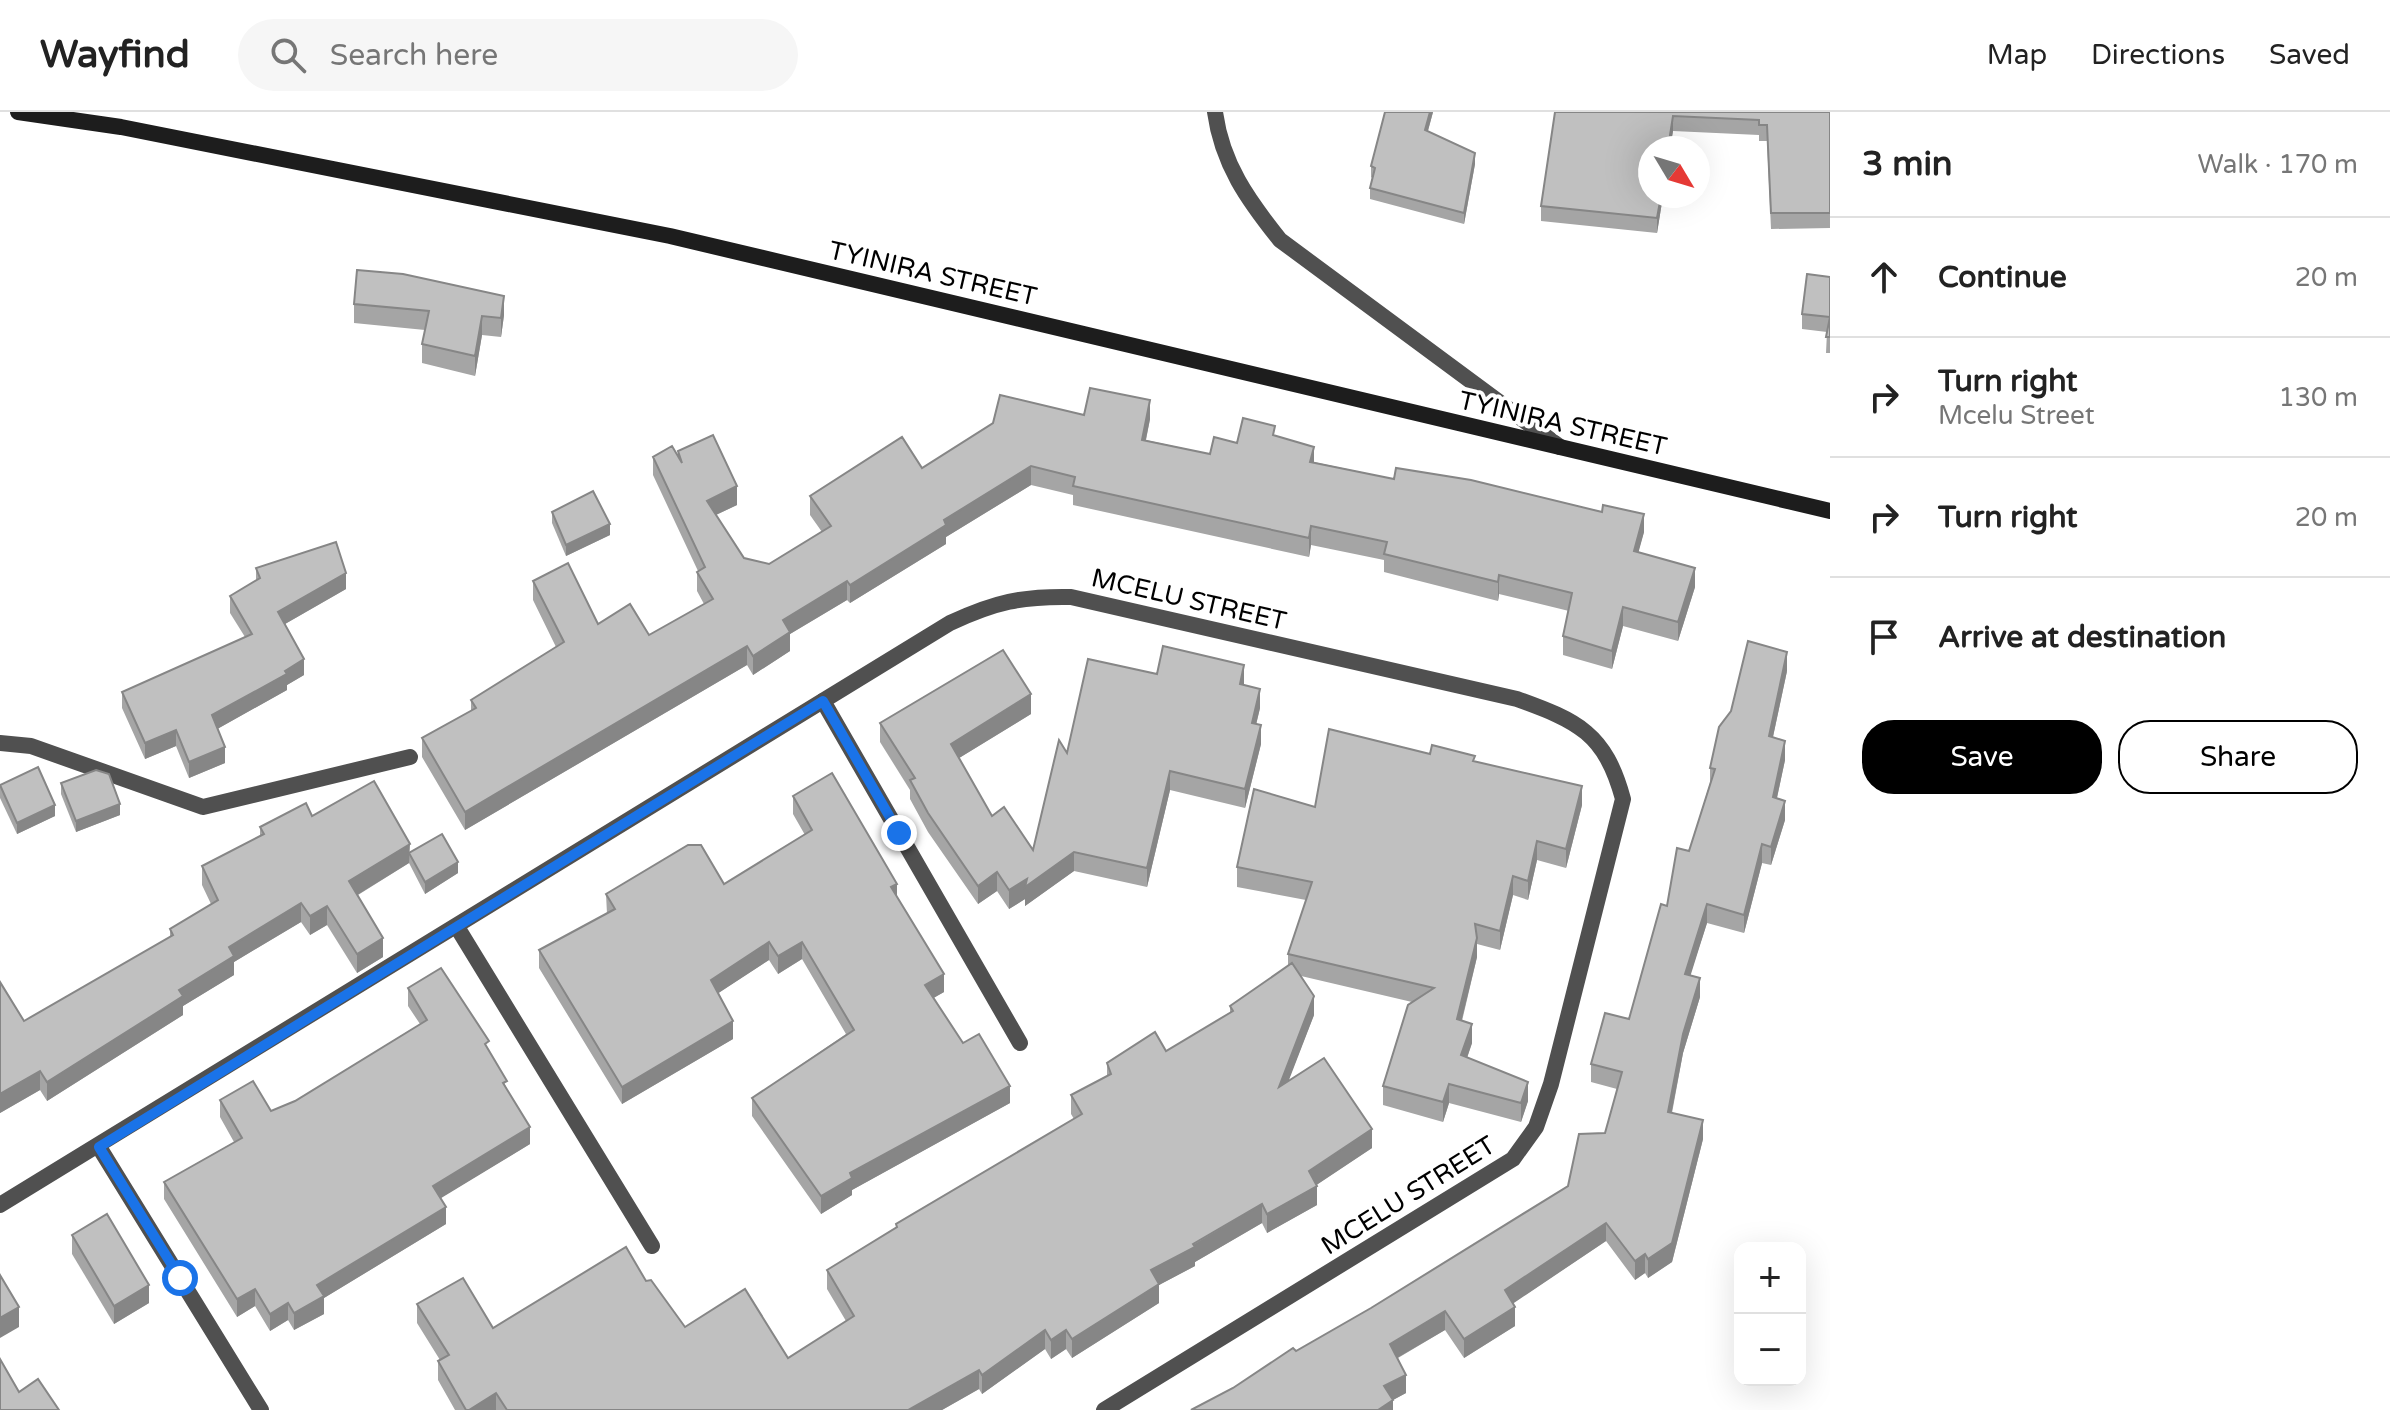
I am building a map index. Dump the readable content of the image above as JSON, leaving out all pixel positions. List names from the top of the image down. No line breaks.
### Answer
{"streets":{"street":["TYINIRA STREET","MCELU STREET"]},"north":"bottom right","page":{"header":"Wayfind","search":"Search here","nav":["Map","Directions","Saved"],"heading":["3 min","Walk · 170 m"],"list":[["Continue","20 m"],["Turn right","Mcelu Street","130 m"],["Turn right","20 m"],"Arrive at destination"],"buttons":["Save","Share"],"map_buttons":["+","−"]}}
